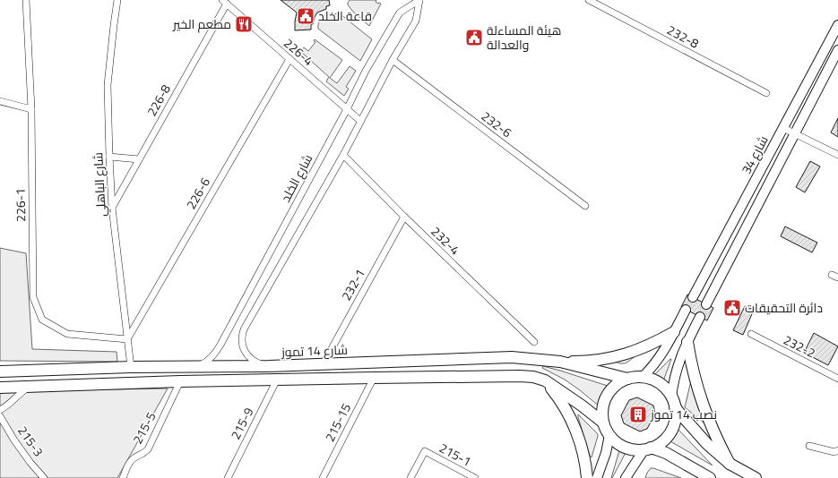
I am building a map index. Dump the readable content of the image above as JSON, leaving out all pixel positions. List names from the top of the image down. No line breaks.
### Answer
{"streets":{"main road":["شارع 34","شارع 14 تموز"],"street":["232-8","226-4","226-8","232-6","شارع الخلد","شارع الباهلي","226-6","226-1","232-4","232-1","232-2","215-15","215-9","215-5","215-3","215-1"]},"crossings":[["226-4","226-8"],["226-4","شارع الخلد"],["226-4","226-6"],["226-8","شارع الباهلي"],["232-6","شارع الخلد"],["شارع الخلد","232-4"],["شارع الخلد","شارع 14 تموز"],["شارع الباهلي","226-6"],["شارع الباهلي","226-1"],["شارع الباهلي","شارع 14 تموز"],["226-6","226-1"],["232-4","232-1"],["232-1","شارع 14 تموز"]],"places":{"public building":["قاعة الخلد","هيئة المساءلة والعدالة","دائرة التحقيقات"],"restaurant":["مطعم الخير"],"building":["نصب 14 تموز"]}}
